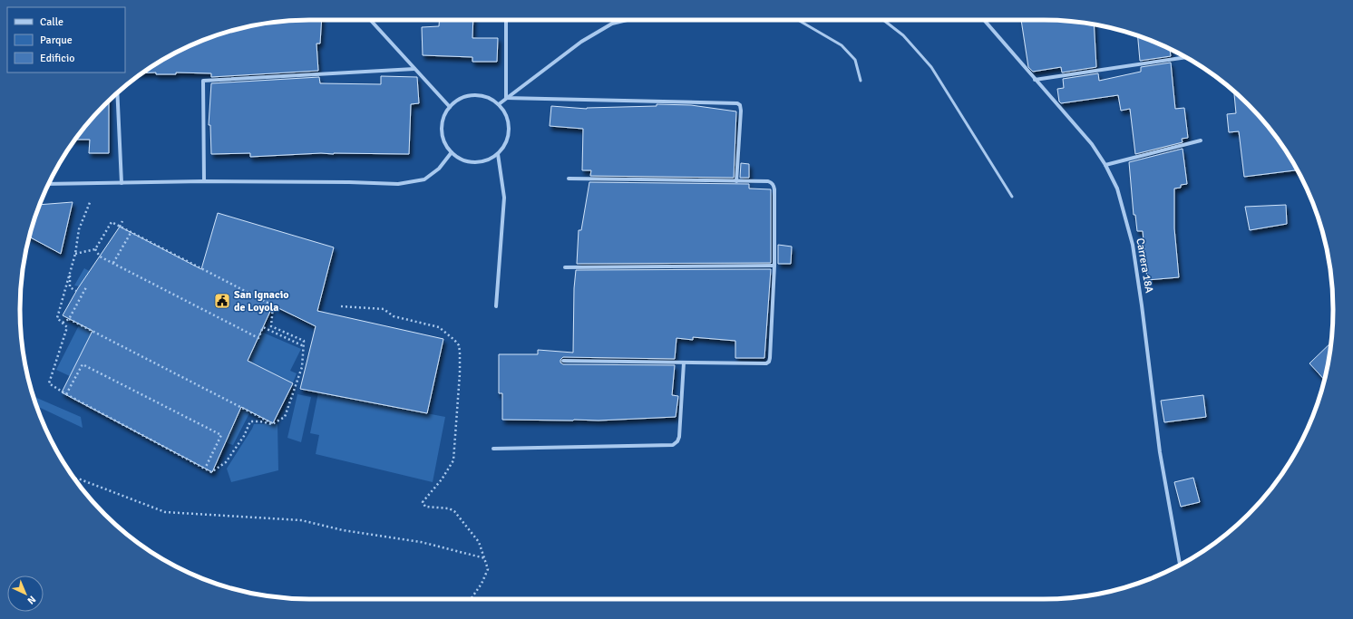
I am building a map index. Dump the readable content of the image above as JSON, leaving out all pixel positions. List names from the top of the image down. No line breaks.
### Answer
{"streets":{"street":["Carrera 18A"]},"places":{"public building":["San Ignacio de Loyola"]},"legend":["Calle","Parque","Edificio"],"north":"bottom right"}
